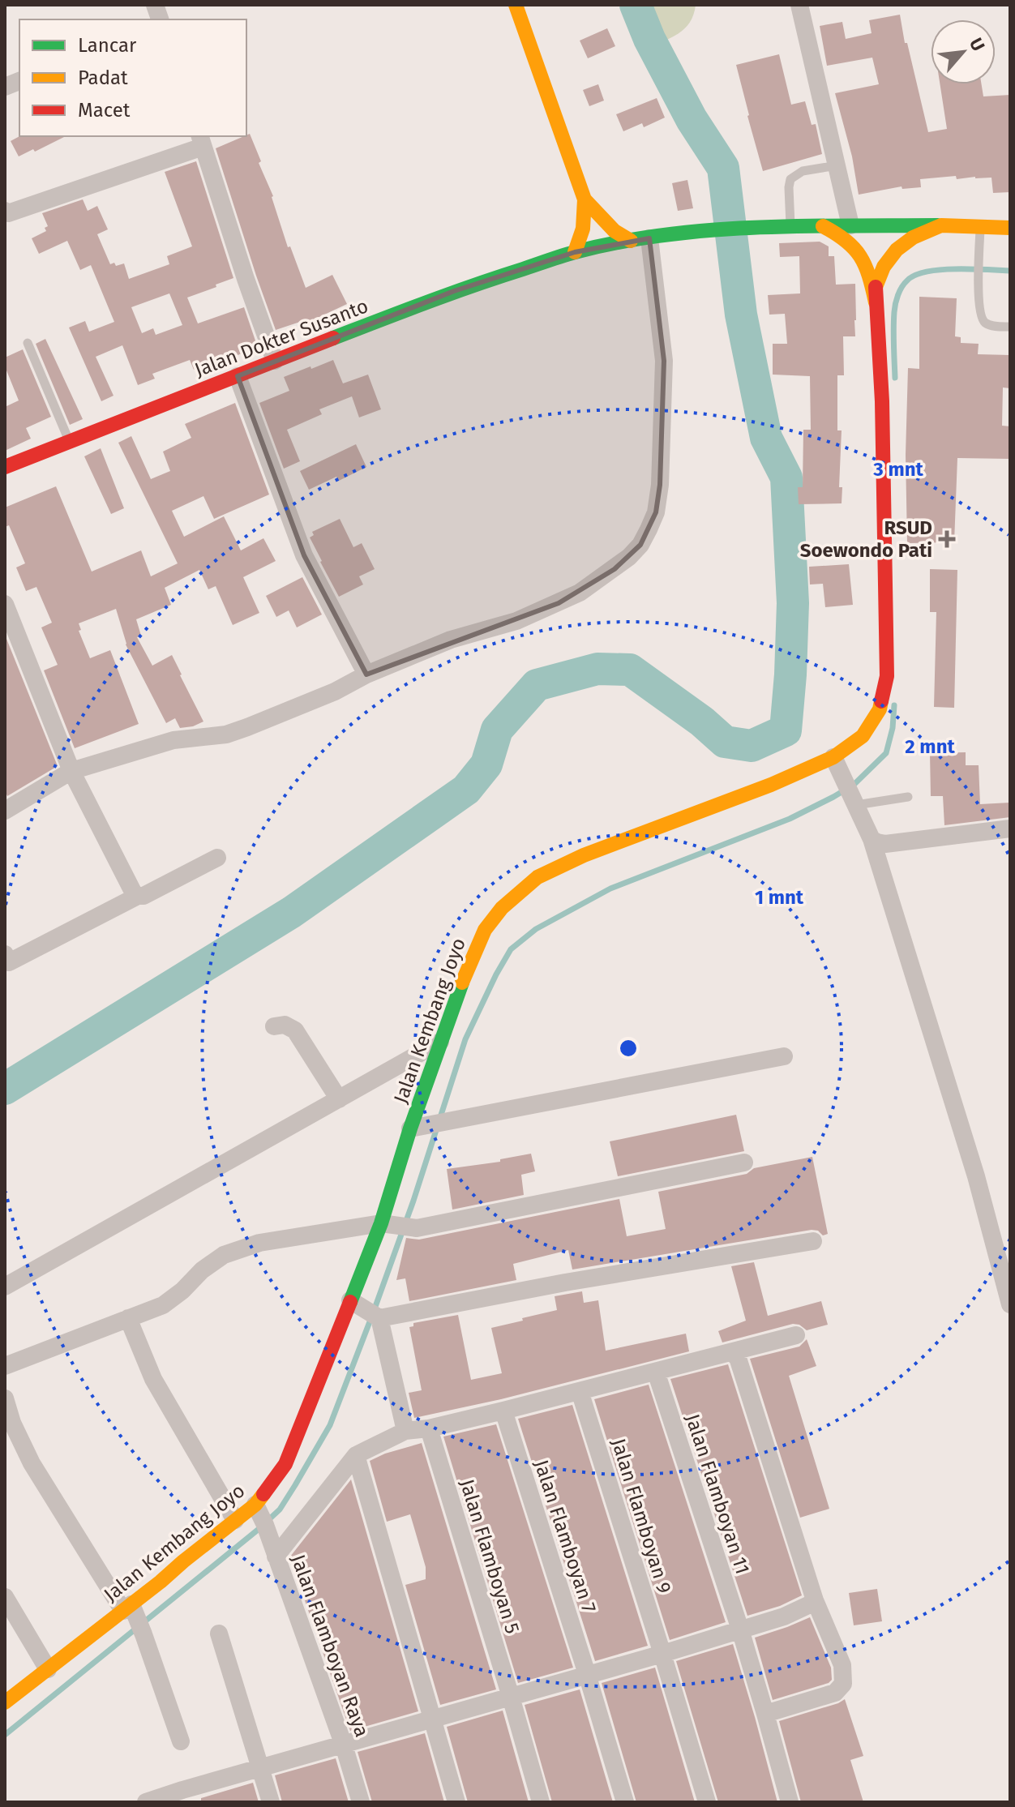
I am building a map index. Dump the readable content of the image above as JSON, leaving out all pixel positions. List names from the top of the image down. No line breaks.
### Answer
{"streets":{"main road":["Jalan Dokter Susanto","Jalan Kembang Joyo"],"street":["Jalan Flamboyan 11","Jalan Flamboyan 9","Jalan Flamboyan 7","Jalan Flamboyan 5","Jalan Flamboyan Raya"]},"crossings":[["Jalan Dokter Susanto","Jalan Kembang Joyo"],["Jalan Kembang Joyo","Jalan Flamboyan Raya"]],"places":{"health":["RSUD Soewondo Pati"]},"legend":["Lancar","Padat","Macet"],"north":"top right","rings":["3 mnt","2 mnt","1 mnt"]}
